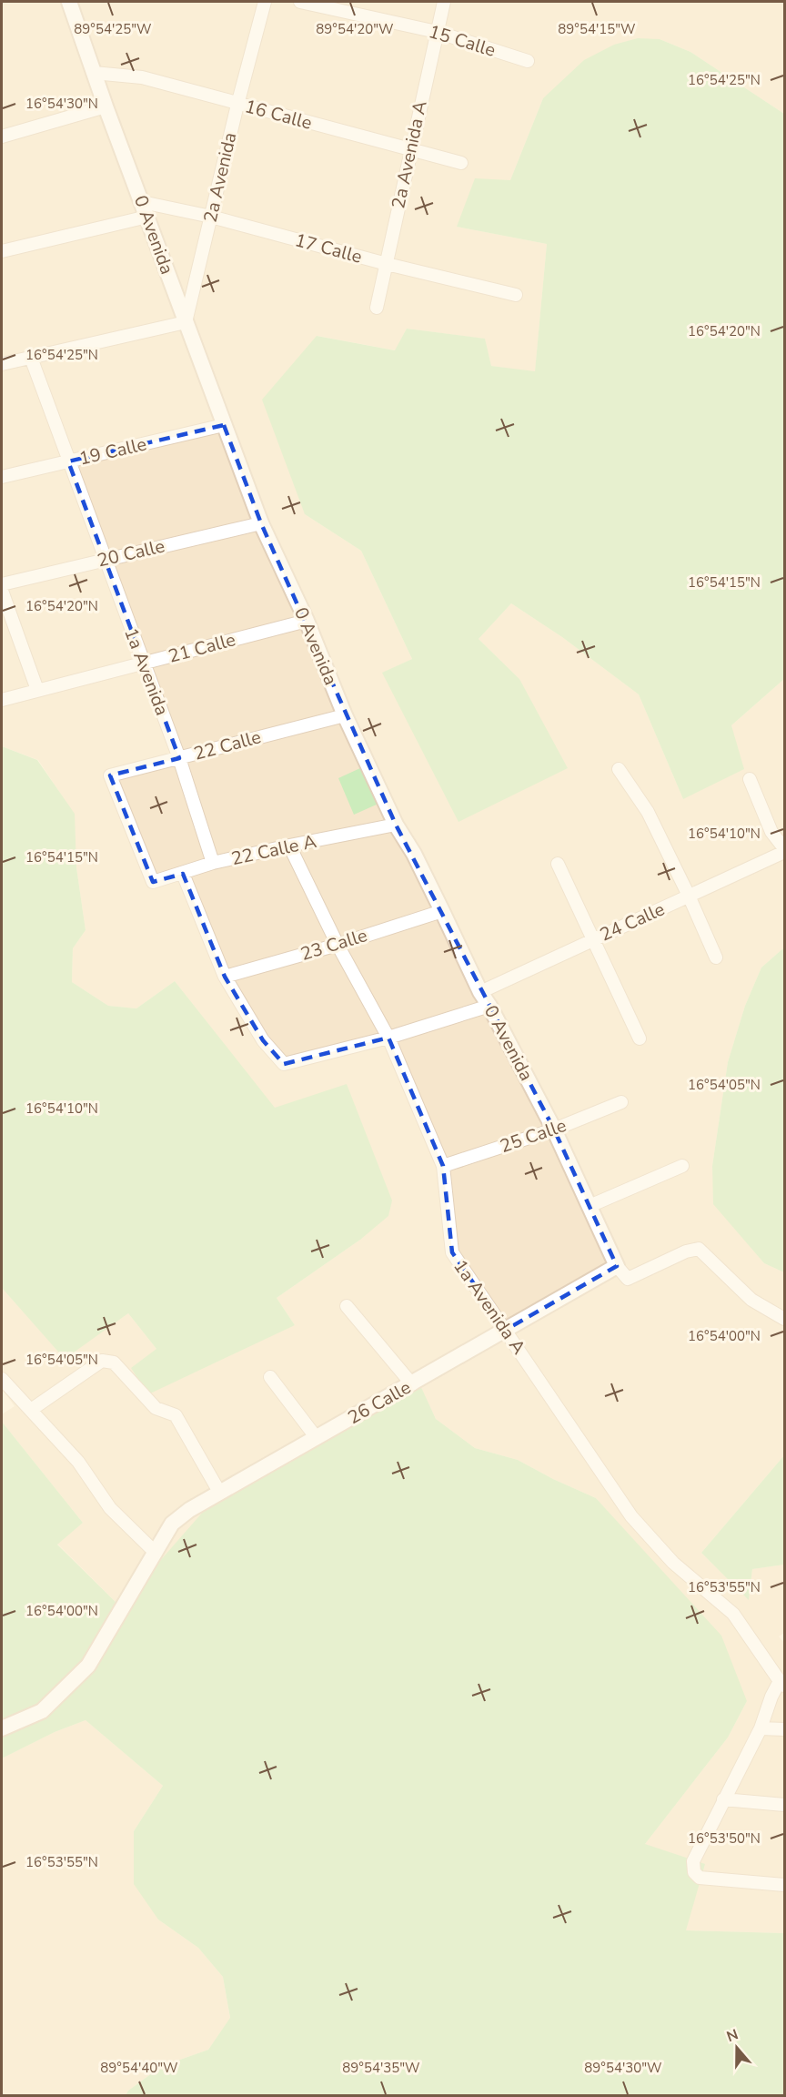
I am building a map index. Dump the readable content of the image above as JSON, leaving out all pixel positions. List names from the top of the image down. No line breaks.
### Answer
{"streets":{"street":["15 Calle","16 Calle","2a Avenida A","2a Avenida","0 Avenida","17 Calle","19 Calle","20 Calle","21 Calle","1a Avenida","22 Calle","22 Calle A","24 Calle","23 Calle","25 Calle","1a Avenida A","26 Calle"]},"crossings":[["15 Calle","2a Avenida A"],["16 Calle","2a Avenida A"],["16 Calle","2a Avenida"],["16 Calle","0 Avenida"],["2a Avenida A","17 Calle"],["2a Avenida","0 Avenida"],["2a Avenida","17 Calle"],["0 Avenida","17 Calle"],["0 Avenida","19 Calle"],["0 Avenida","20 Calle"],["0 Avenida","21 Calle"],["0 Avenida","22 Calle"],["0 Avenida","22 Calle A"],["0 Avenida","24 Calle"],["0 Avenida","23 Calle"],["0 Avenida","25 Calle"],["0 Avenida","26 Calle"],["19 Calle","1a Avenida"],["20 Calle","1a Avenida"],["21 Calle","1a Avenida"],["1a Avenida","22 Calle"],["1a Avenida","22 Calle A"],["22 Calle","22 Calle A"],["22 Calle A","1a Avenida A"],["23 Calle","1a Avenida A"],["25 Calle","1a Avenida A"],["1a Avenida A","26 Calle"]],"north":"top","coordinates":["89°54'25\"W","89°54'20\"W","89°54'15\"W","16°54'25\"N","16°54'30\"N","16°54'20\"N","16°54'15\"N","16°54'10\"N","16°54'05\"N","16°54'00\"N","16°53'55\"N","16°53'50\"N","89°54'40\"W","89°54'35\"W","89°54'30\"W"]}
